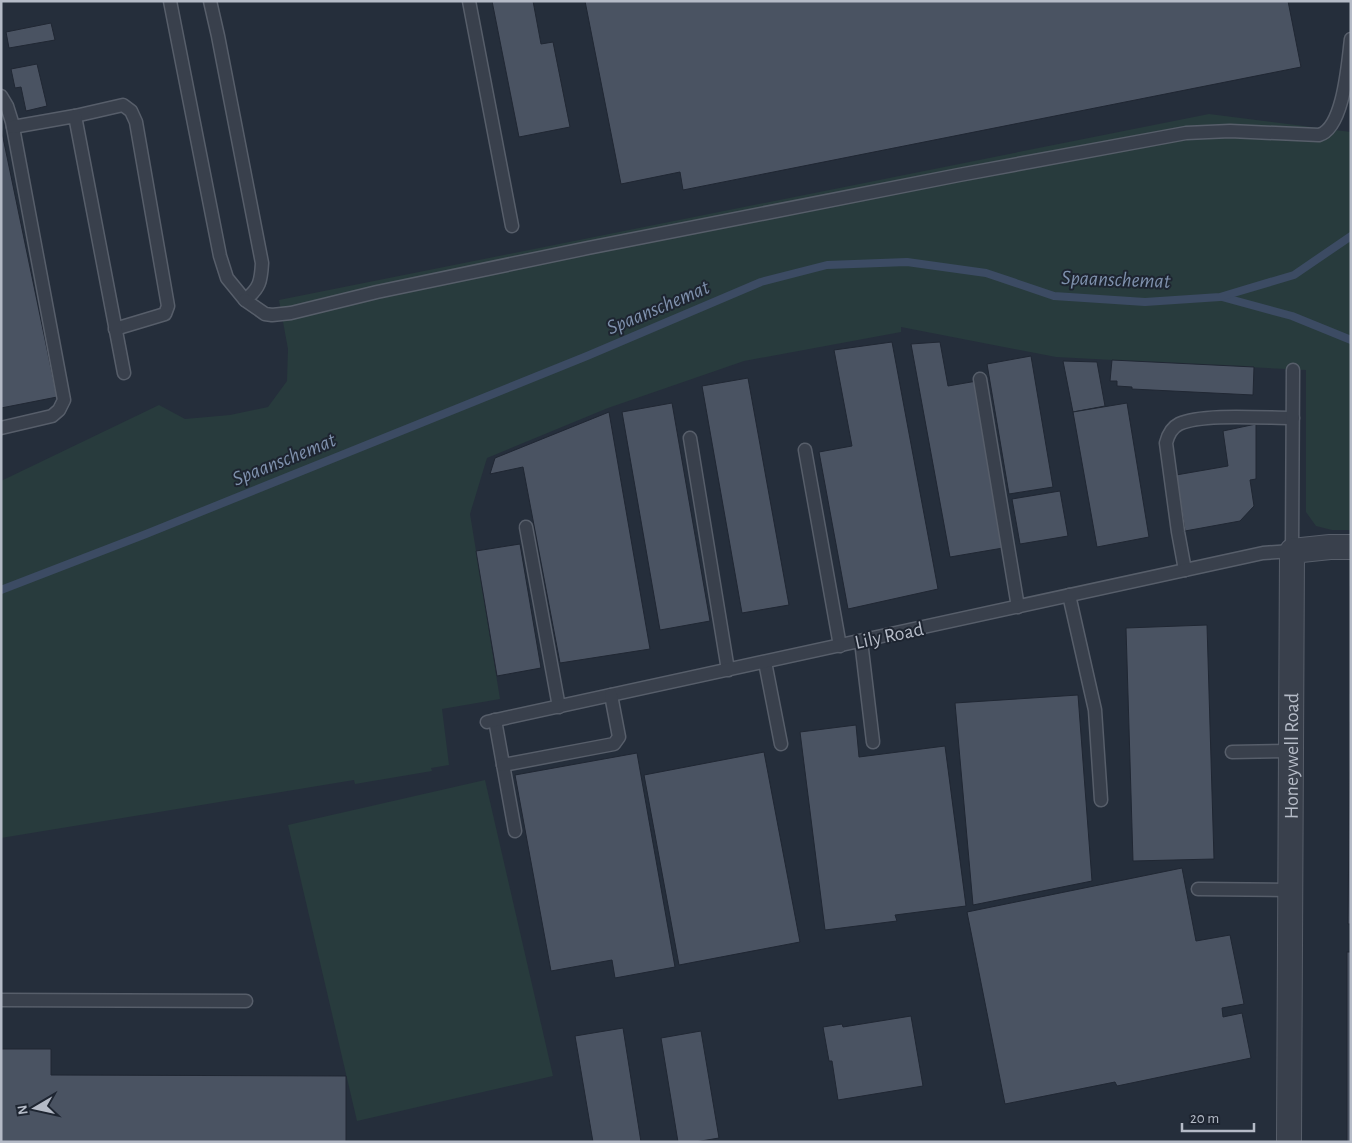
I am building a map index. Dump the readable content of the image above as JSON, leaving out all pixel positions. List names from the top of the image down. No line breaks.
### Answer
{"streets":{"street":["Honeywell Road"],"lane":["Lily Road"]},"crossings":[["Lily Road","Honeywell Road"]],"water":["Spaanschemat"],"scale_bar":"20 m","north":"left"}
